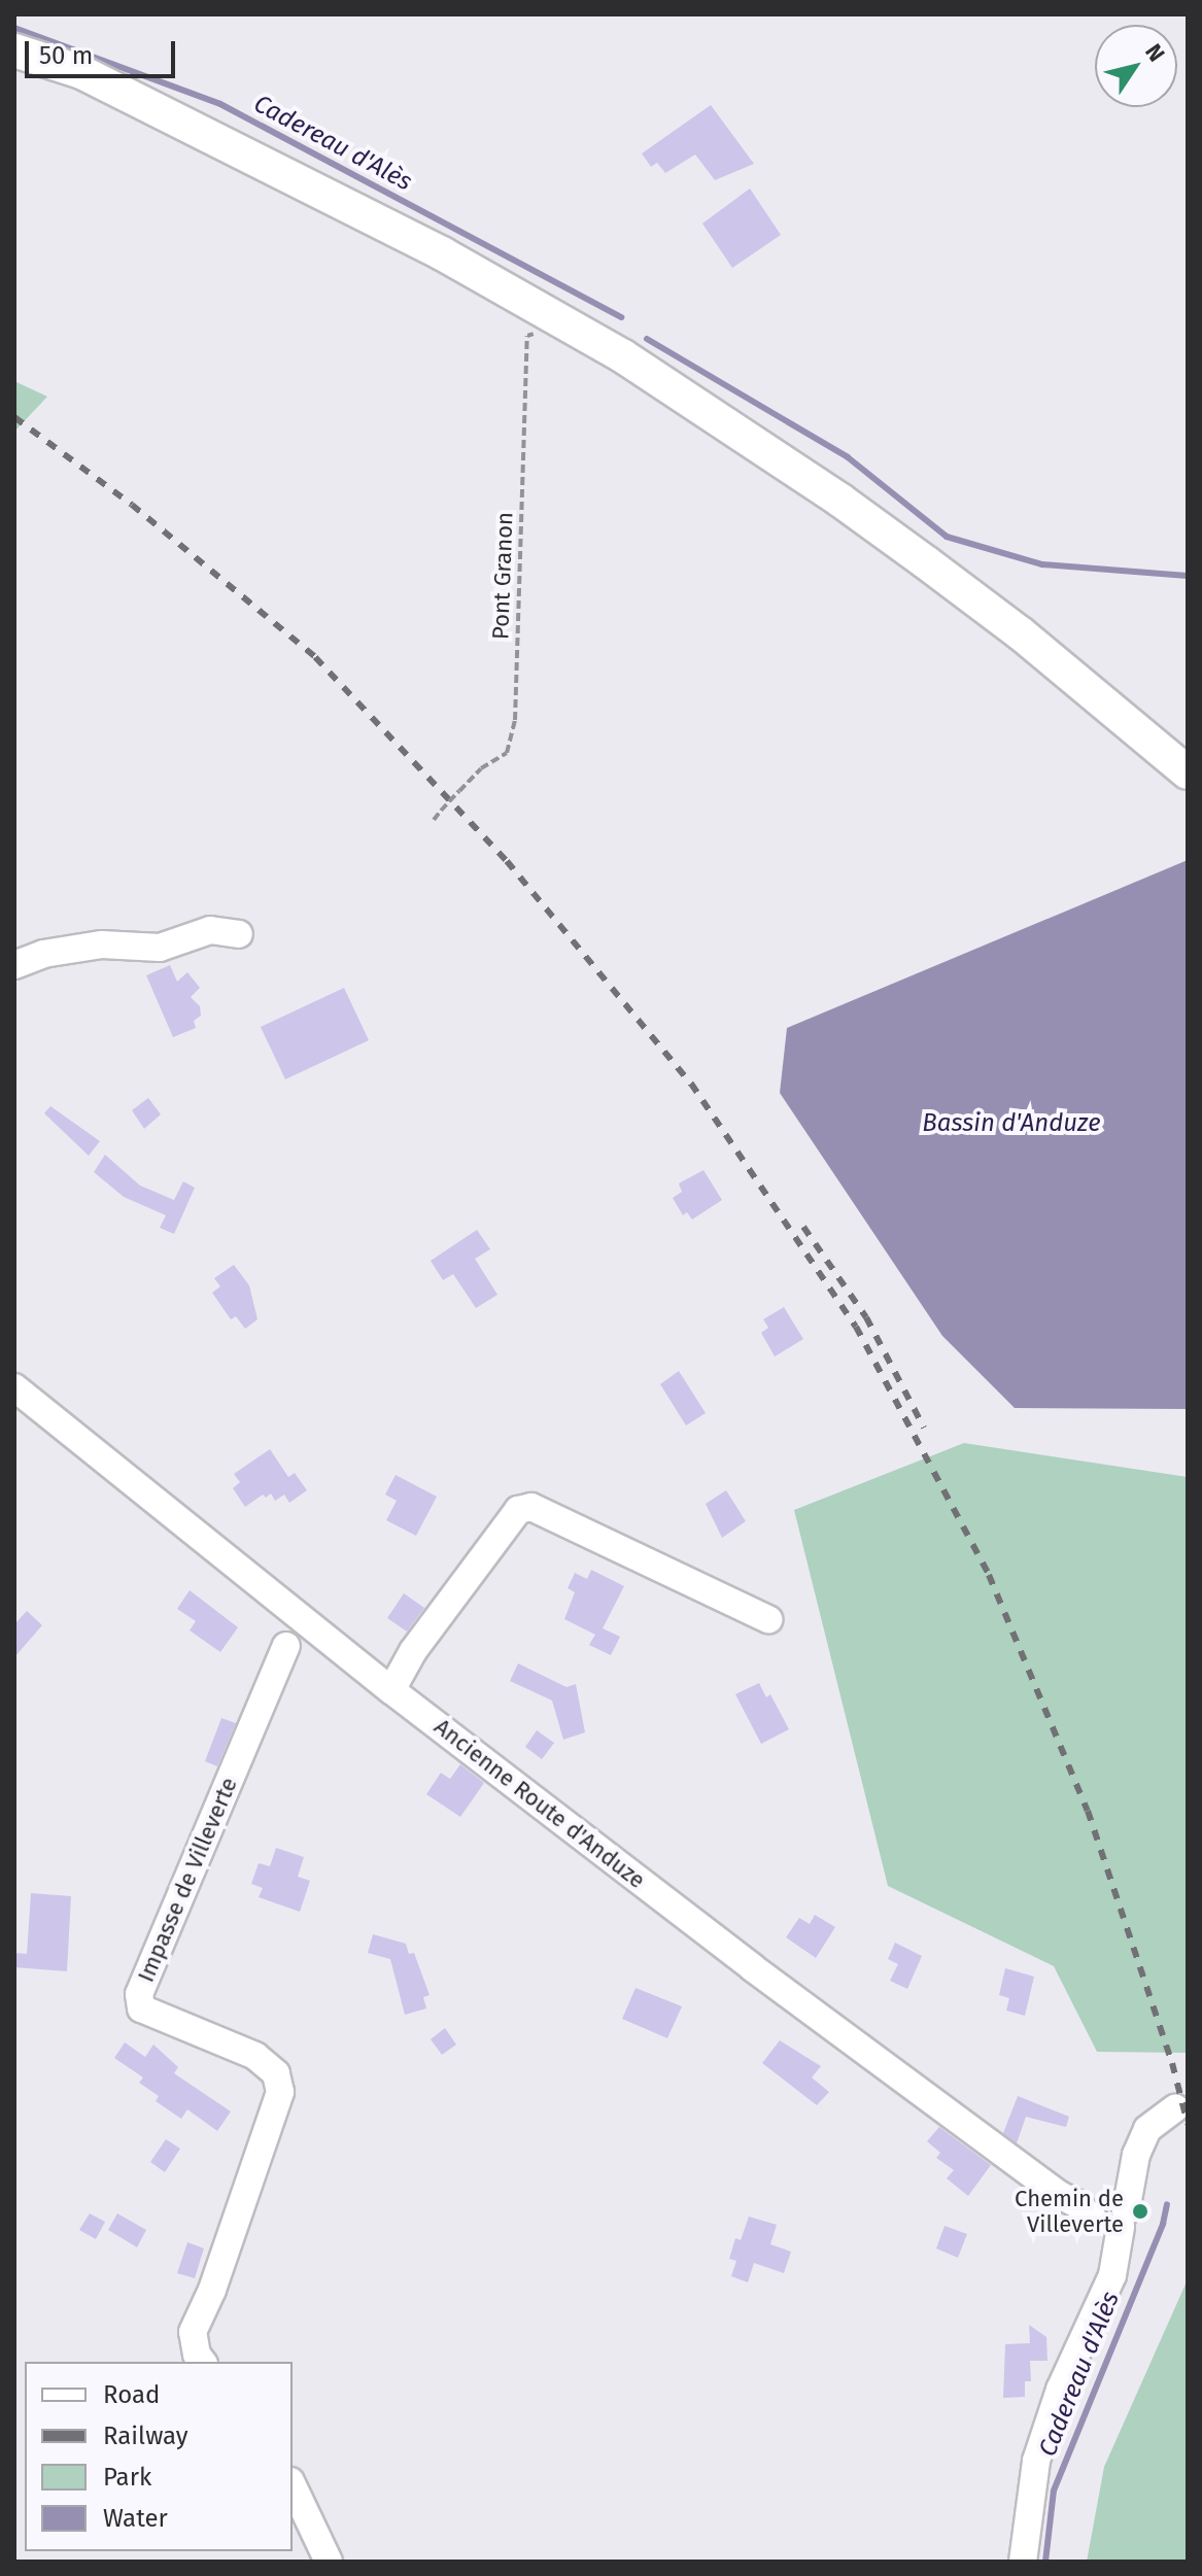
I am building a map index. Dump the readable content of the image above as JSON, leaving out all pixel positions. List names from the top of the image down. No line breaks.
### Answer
{"streets":{"street":["Ancienne Route d'Anduze","Impasse de Villeverte"],"path":["Pont Granon"]},"water":["Cadereau d'Alès","Bassin d'Anduze"],"places":["Chemin de Villeverte"],"legend":["Road","Railway","Park","Water"],"scale_bar":"50 m","north":"top right"}
